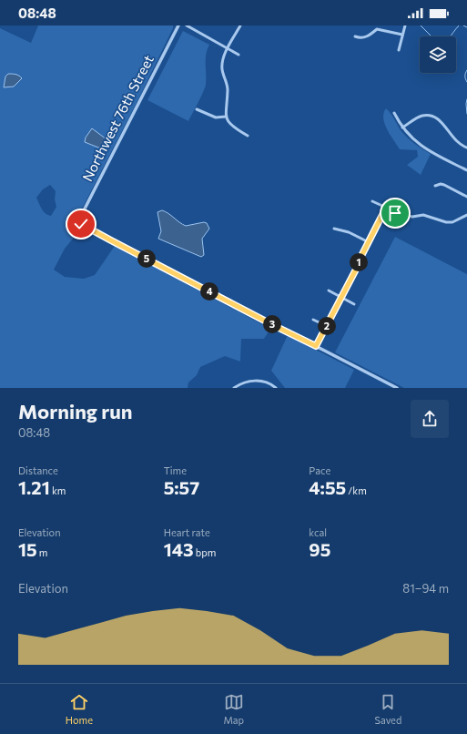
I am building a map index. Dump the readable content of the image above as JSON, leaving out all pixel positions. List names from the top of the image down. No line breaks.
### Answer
{"streets":{"street":["Northwest 76th Street"]},"page":{"status":"08:48","pins":["5","1","4","3","2"],"heading":["Morning run","08:48"],"stats":[["Distance","1.21 km"],["Time","5:57"],["Pace","4:55 /km"],["Elevation","15 m"],["Heart rate","143 bpm"],["kcal","95"]],"chart":["Elevation","81–94 m"],"tabs":["Home","Map","Saved"]}}
